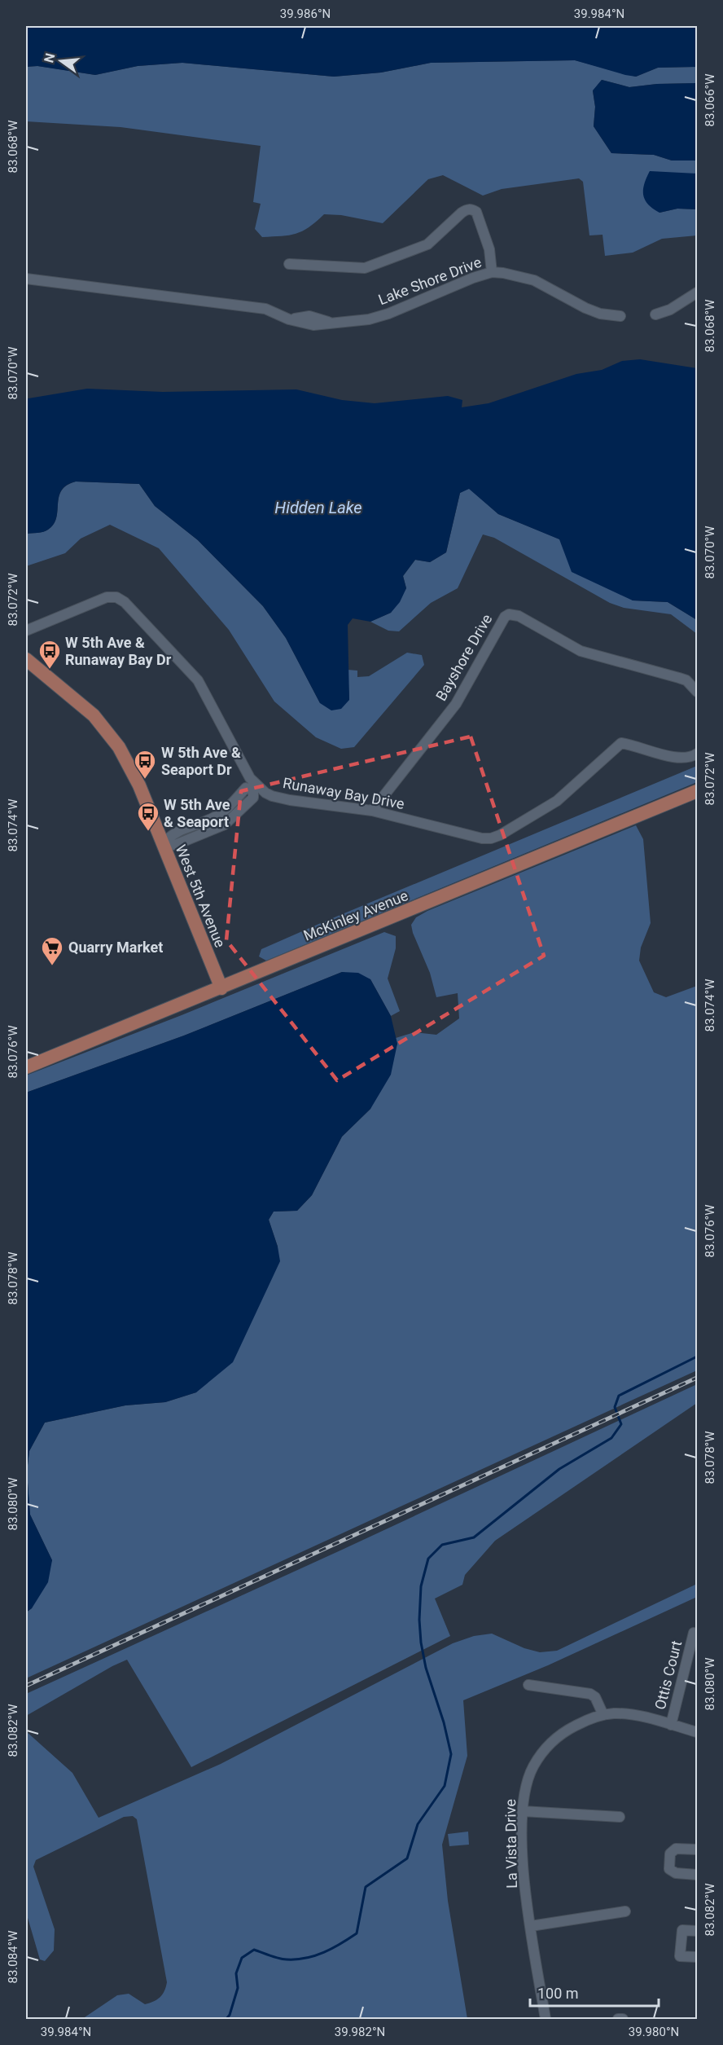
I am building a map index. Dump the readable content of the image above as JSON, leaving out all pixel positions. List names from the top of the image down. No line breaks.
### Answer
{"streets":{"main road":["West 5th Avenue","McKinley Avenue"],"street":["Lake Shore Drive","Bayshore Drive","Runaway Bay Drive","Ottis Court","La Vista Drive"]},"crossings":[["Bayshore Drive","Runaway Bay Drive"],["West 5th Avenue","McKinley Avenue"],["Ottis Court","La Vista Drive"]],"water":["Hidden Lake"],"places":{"bus stop":["W 5th Ave & Runaway Bay Dr","W 5th Ave & Seaport Dr","W 5th Ave & Seaport"],"supermarket":["Quarry Market"]},"scale_bar":"100 m","north":"left","coordinates":["39.986°N","39.984°N","83.066°W","83.068°W","83.070°W","83.072°W","83.074°W","83.076°W","83.078°W","83.080°W","83.082°W","83.084°W","39.982°N","39.980°N"]}
